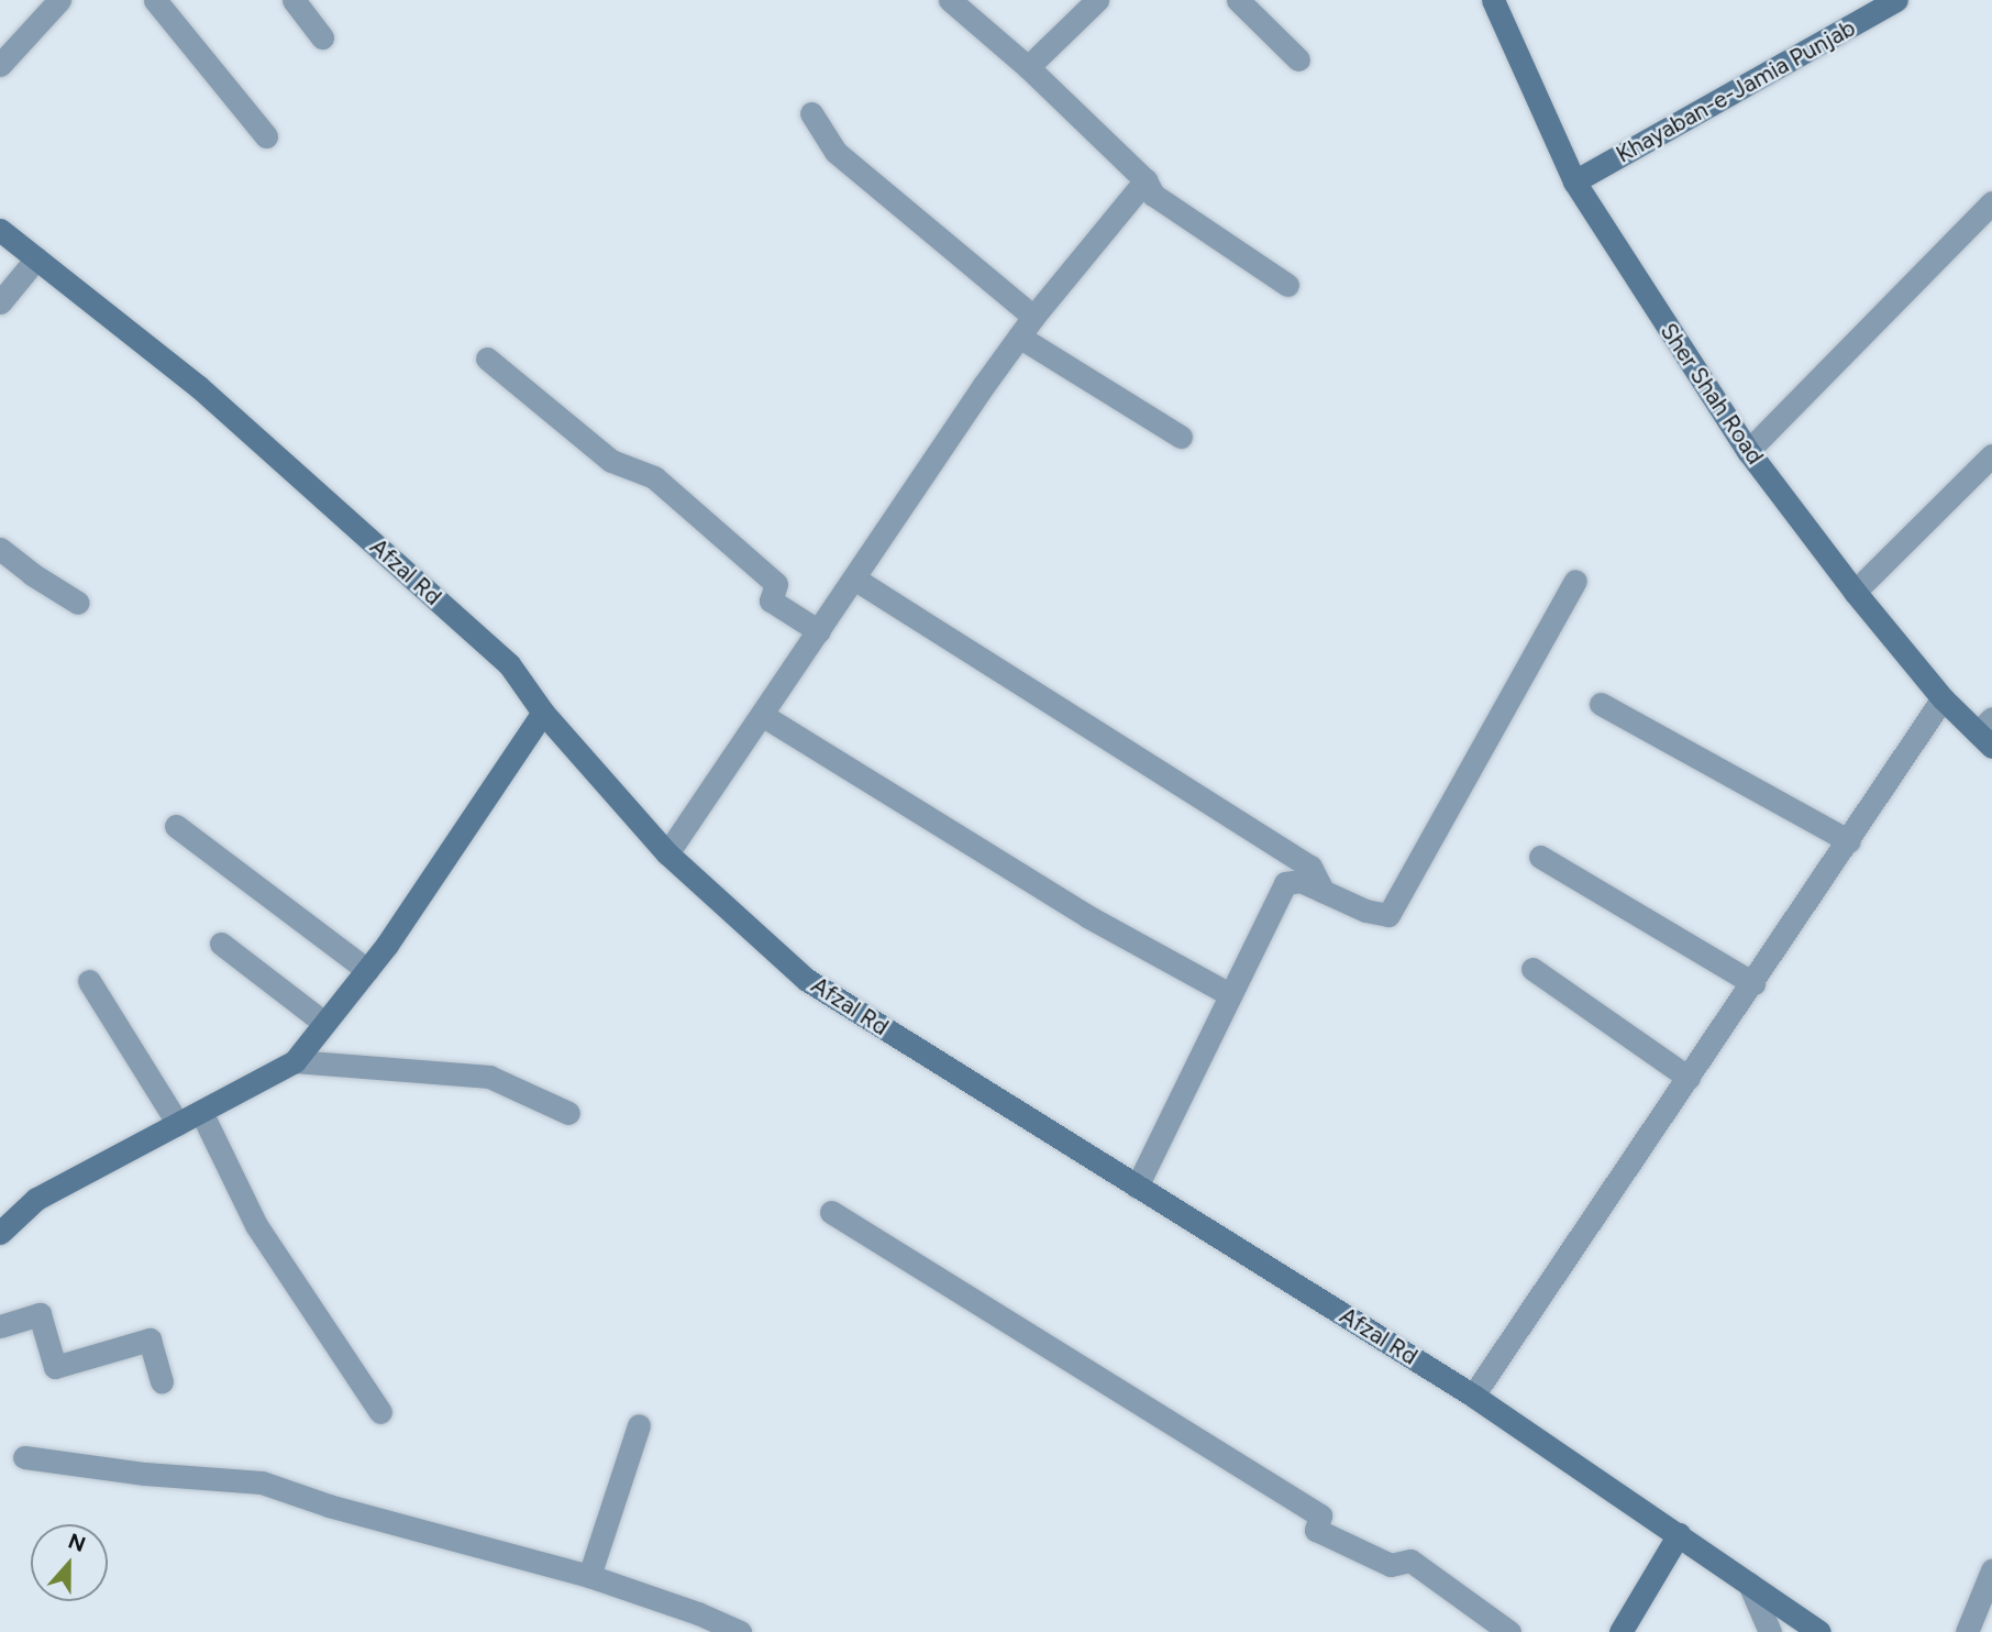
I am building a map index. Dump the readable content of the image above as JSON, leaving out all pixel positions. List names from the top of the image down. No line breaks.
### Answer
{"streets":{"street":["Khayaban-e-Jamia Punjab","Sher Shah Road","Afzal Rd"]},"crossings":[["Khayaban-e-Jamia Punjab","Sher Shah Road"]],"north":"top"}
